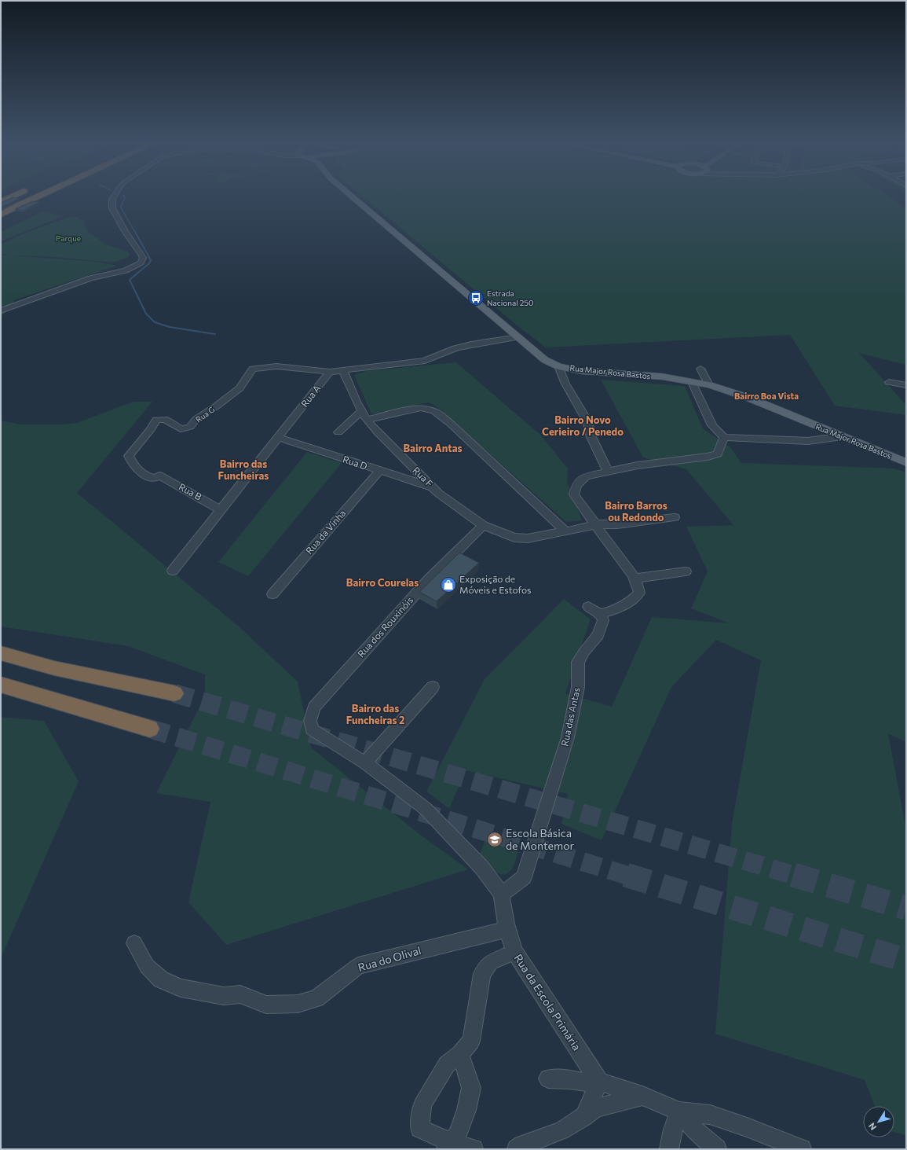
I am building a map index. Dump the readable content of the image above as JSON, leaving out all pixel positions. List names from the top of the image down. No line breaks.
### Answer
{"streets":{"main road":["Rua Major Rosa Bastos"],"street":["Rua A","Rua G","Rua D","Rua F","Rua B","Rua da Vinha","Rua dos Rouxinóis","Rua das Antas","Rua do Olival","Rua da Escola Primária"]},"crossings":[["Rua A","Rua G"],["Rua A","Rua D"],["Rua A","Rua B"],["Rua G","Rua B"],["Rua D","Rua F"],["Rua D","Rua da Vinha"],["Rua F","Rua dos Rouxinóis"],["Rua das Antas","Rua da Escola Primária"],["Rua do Olival","Rua da Escola Primária"]],"districts":["Bairro Boa Vista","Bairro Novo Cerieiro / Penedo","Bairro Antas","Bairro das Funcheiras","Bairro Barros ou Redondo","Bairro Courelas","Bairro das Funcheiras 2"],"parks":["Parque"],"places":{"bus stop":["Estrada Nacional 250"],"shop":["Exposição de Móveis e Estofos"],"school or university":["Escola Básica de Montemor"]},"north":"bottom left"}
